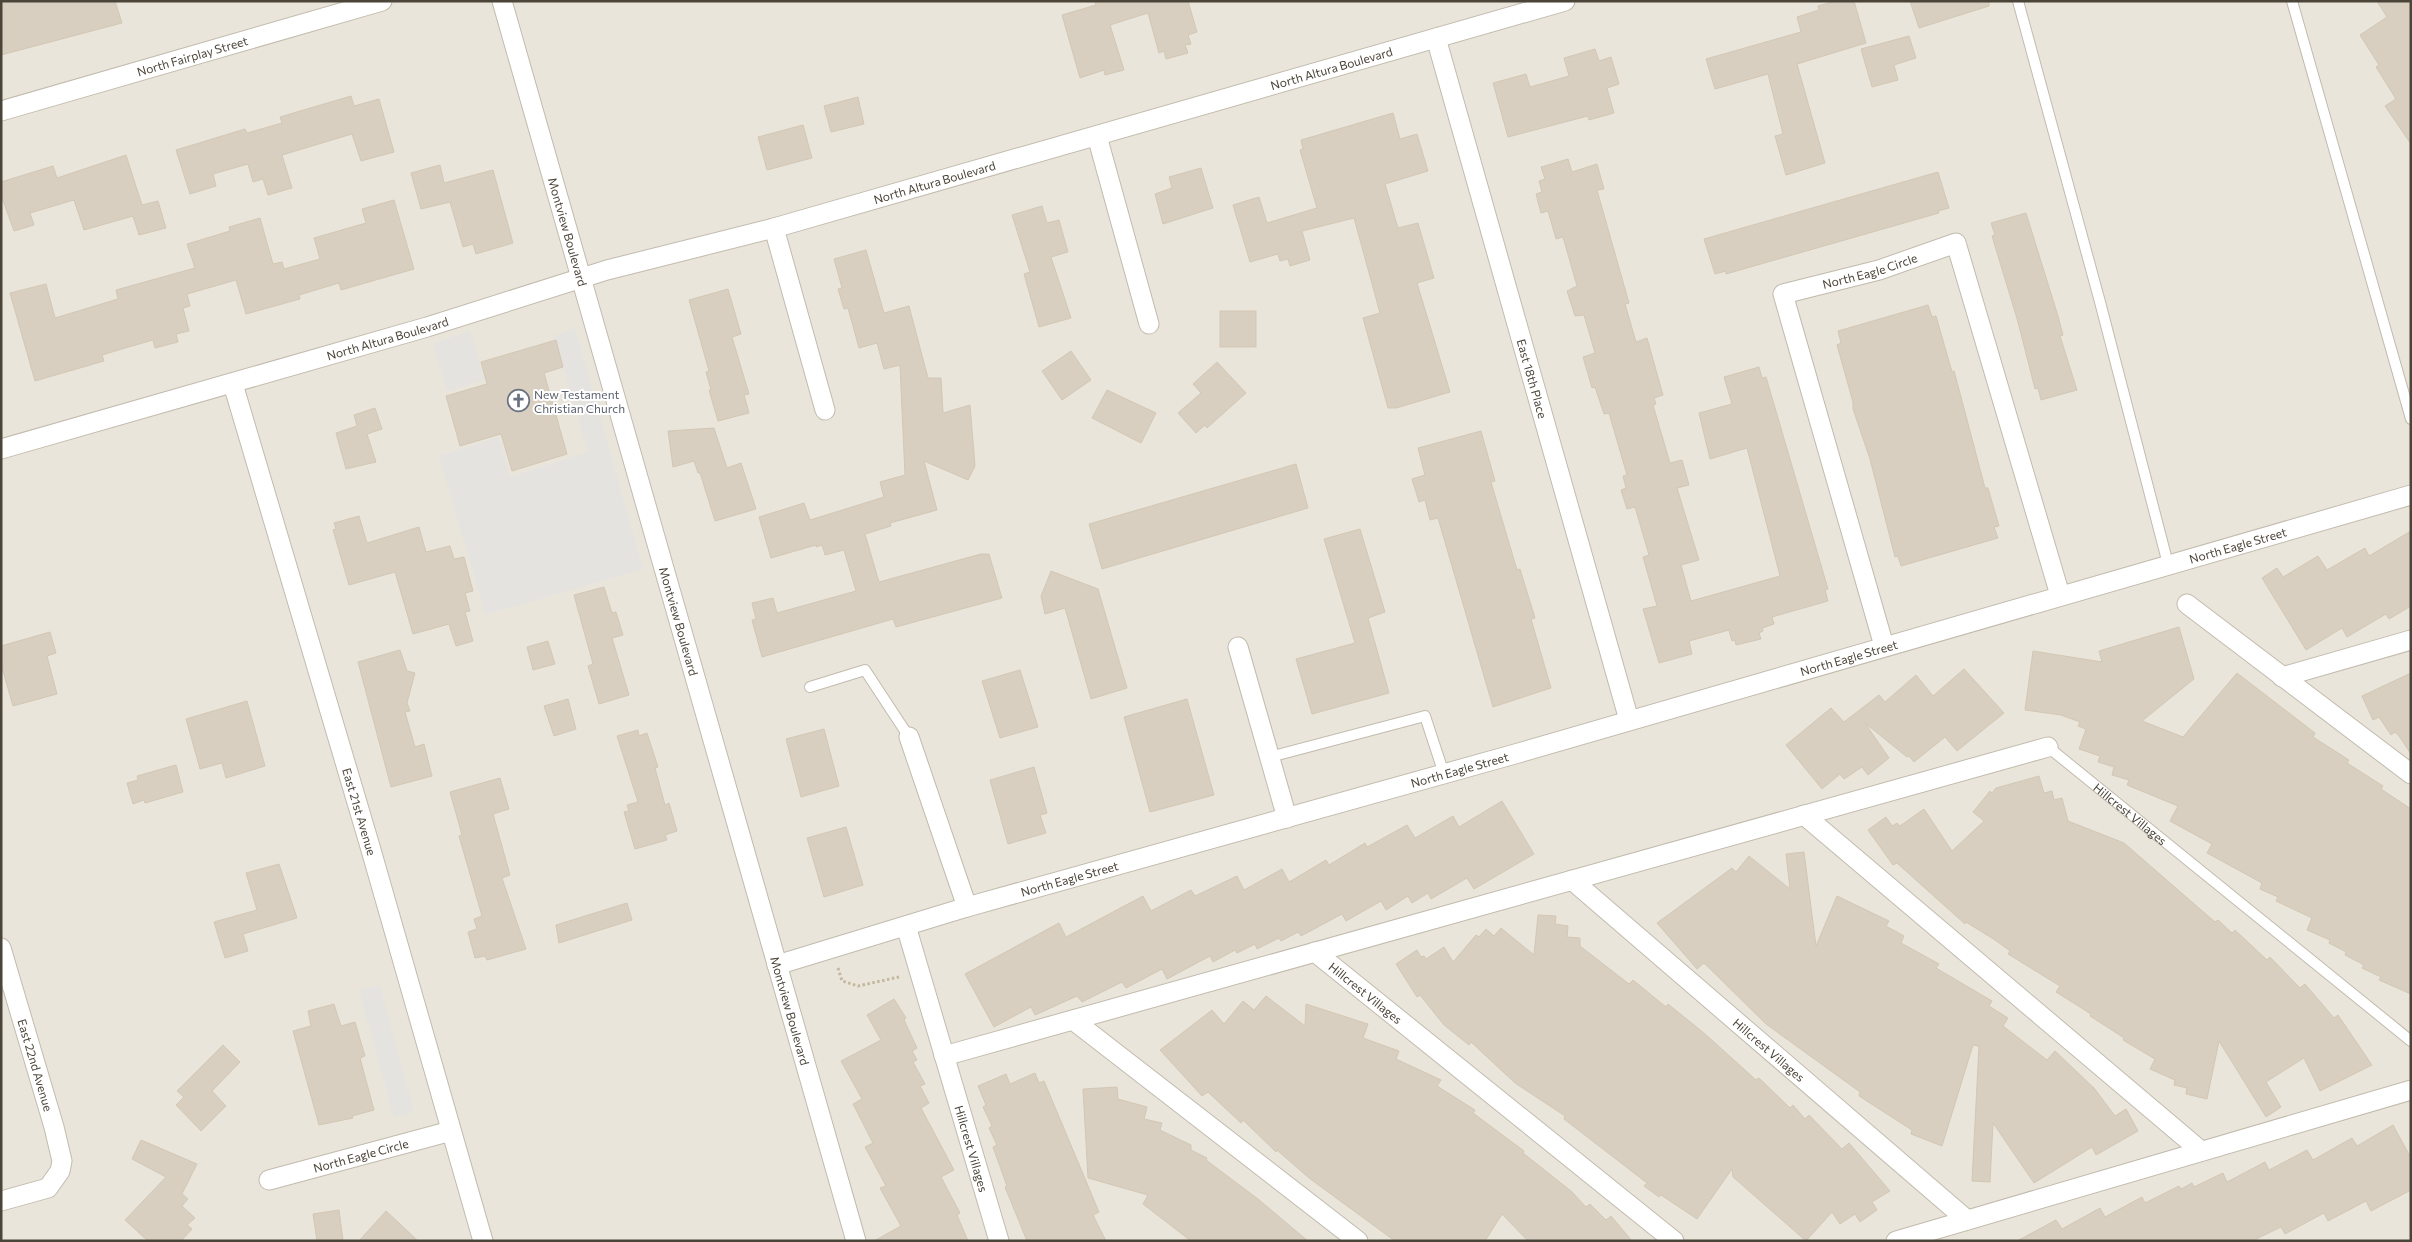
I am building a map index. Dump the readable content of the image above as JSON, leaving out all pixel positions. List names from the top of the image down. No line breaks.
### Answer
{"streets":{"street":["North Fairplay Street","North Altura Boulevard","Montview Boulevard","North Eagle Circle","East 18th Place","North Eagle Street","East 21st Avenue","Hillcrest Villages","East 22nd Avenue"]},"crossings":[["North Altura Boulevard","Montview Boulevard"],["North Altura Boulevard","East 18th Place"],["North Altura Boulevard","East 21st Avenue"],["Montview Boulevard","North Eagle Street"],["North Eagle Circle","North Eagle Street"],["North Eagle Circle","East 21st Avenue"],["East 18th Place","North Eagle Street"],["North Eagle Street","Hillcrest Villages"]],"places":{"church":["New Testament Christian Church"]}}
